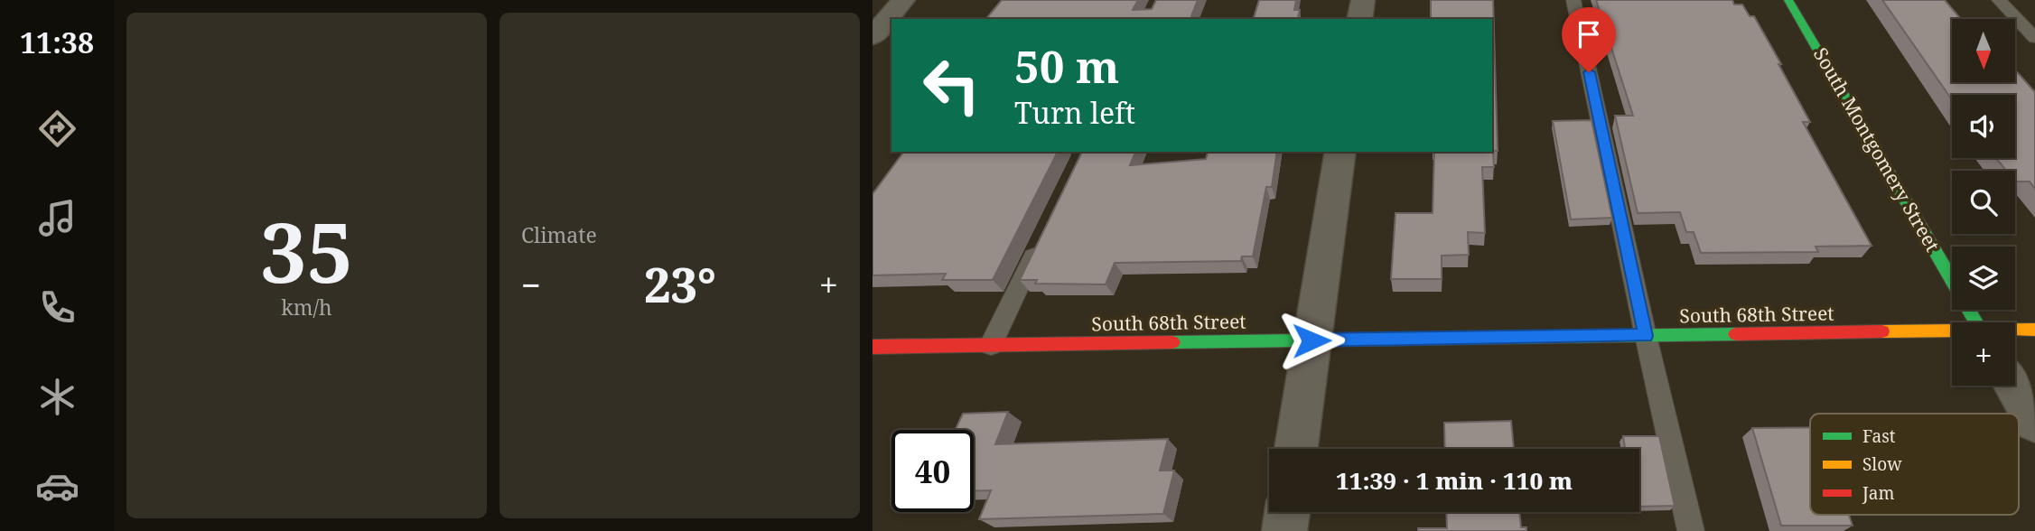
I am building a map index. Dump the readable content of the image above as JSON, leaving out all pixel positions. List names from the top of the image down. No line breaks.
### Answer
{"streets":{"street":["South Montgomery Street","South 68th Street"]},"legend":["Fast","Slow","Jam"],"north":"bottom","page":{"tabs":"11:38","tile":[["35","km/h"],"Climate"],"map_buttons":"+","turn":["50 m","Turn left"],"heat":["−","23°","+"],"limit":"40","trip":"11:39 · 1 min · 110 m"}}
